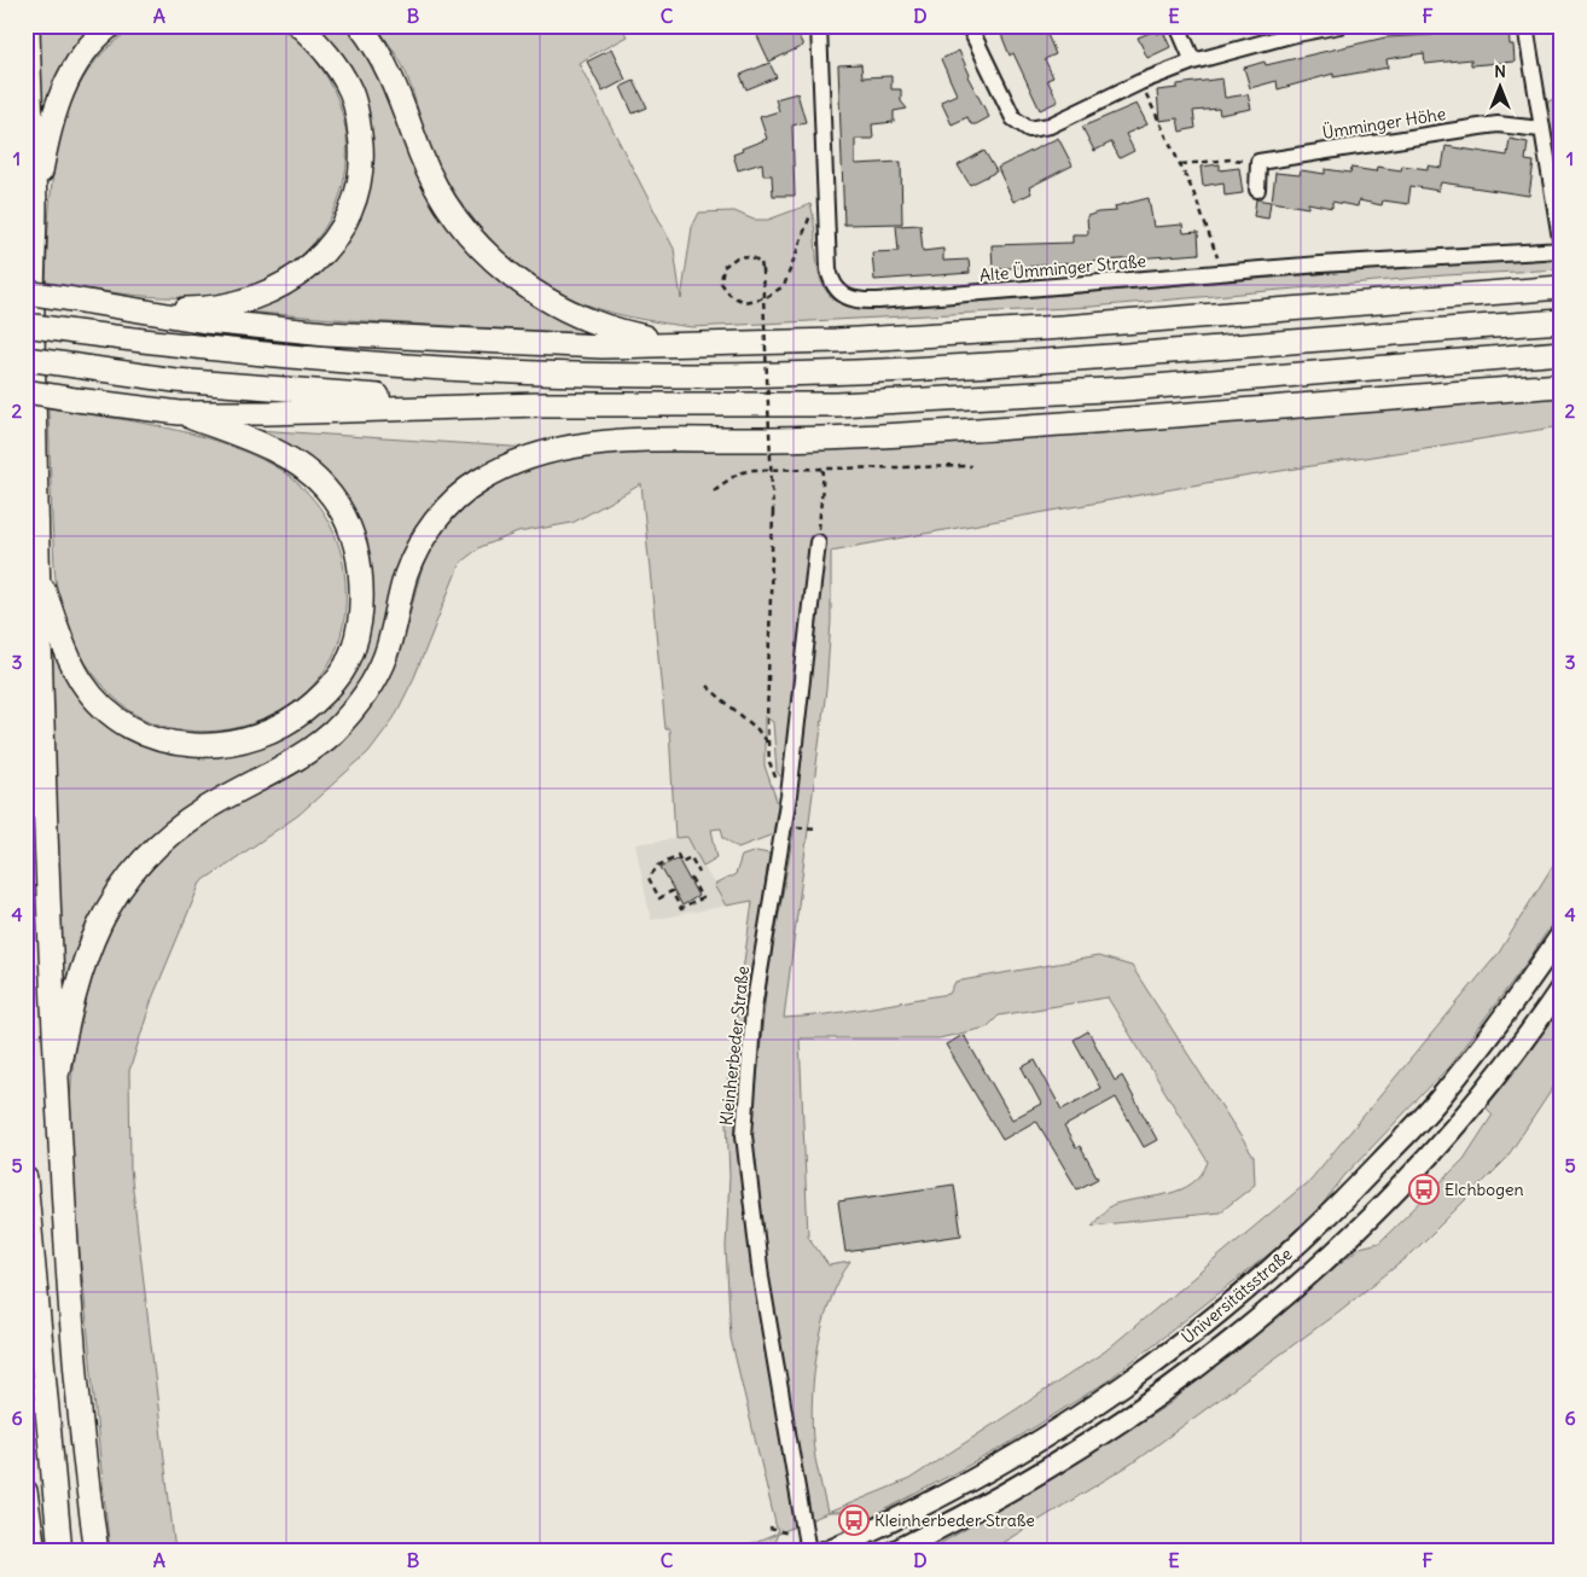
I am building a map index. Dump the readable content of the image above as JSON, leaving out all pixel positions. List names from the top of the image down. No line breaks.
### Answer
{"streets":{"main road":["Universitätsstraße"],"street":["Ümminger Höhe","Alte Ümminger Straße","Kleinherbeder Straße"]},"places":{"bus stop":["Elchbogen","Kleinherbeder Straße"]},"north":"top","grid":{"columns":["A","B","C","D","E","F"],"rows":["1","2","3","4","5","6"]}}
